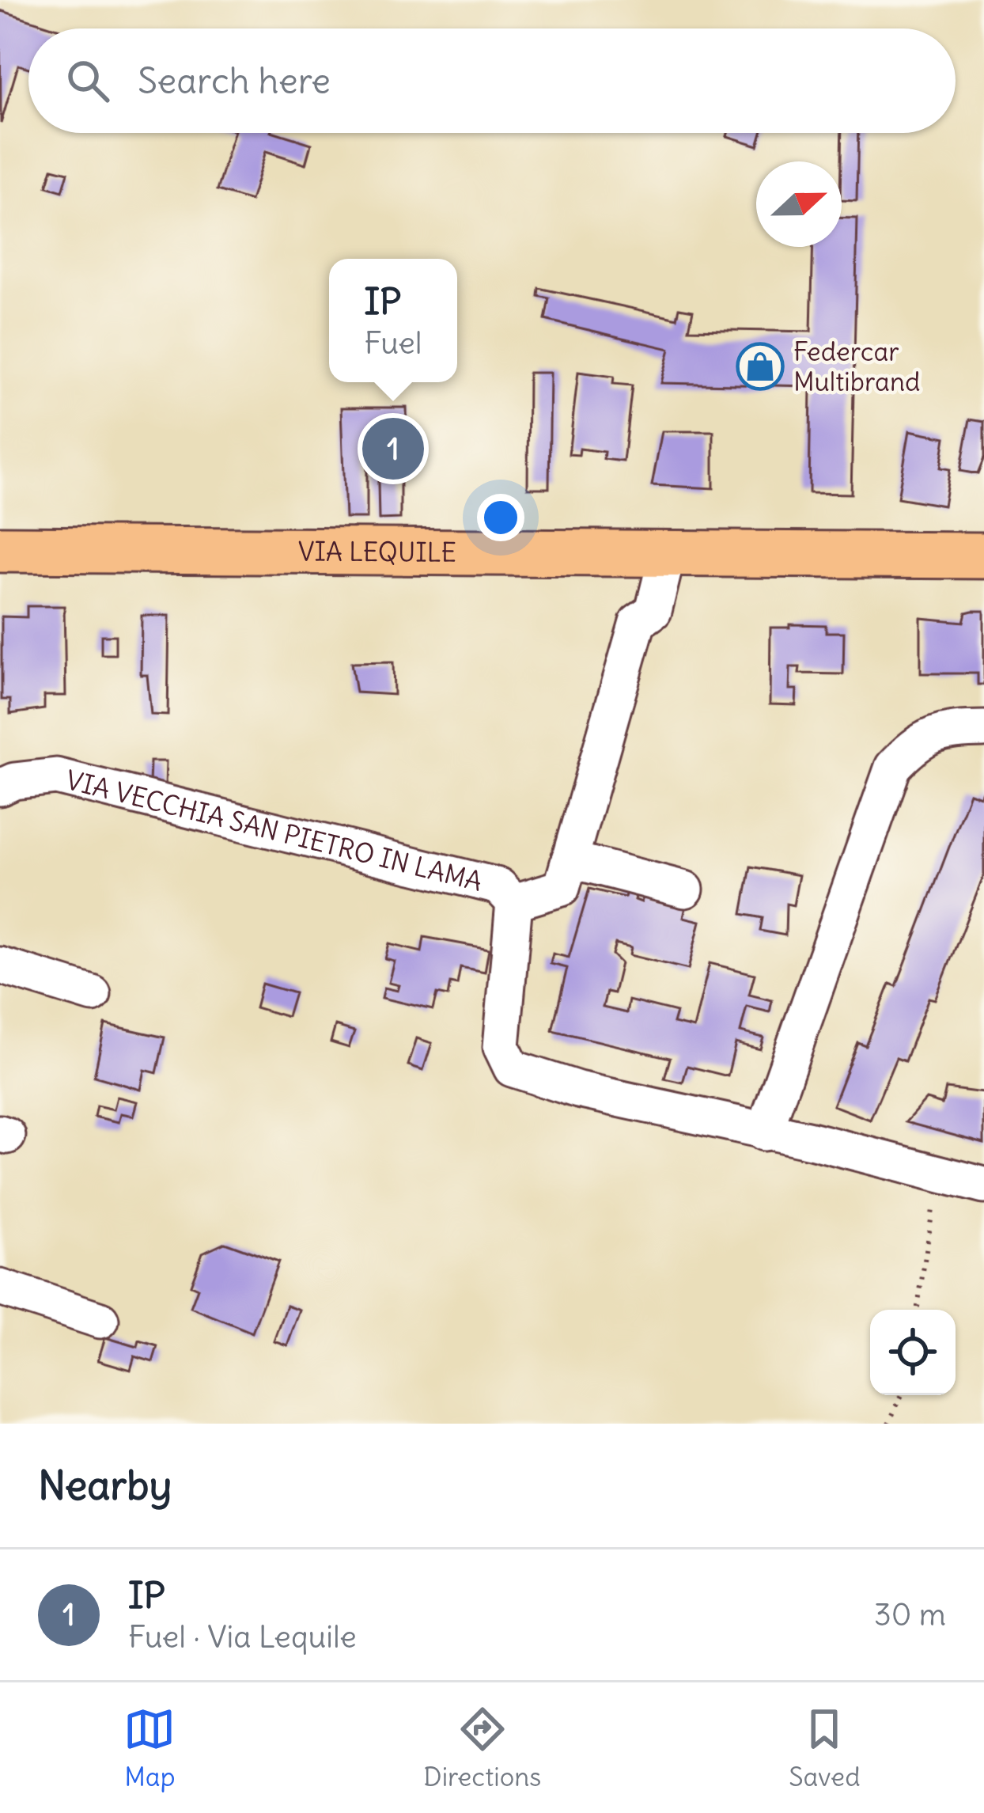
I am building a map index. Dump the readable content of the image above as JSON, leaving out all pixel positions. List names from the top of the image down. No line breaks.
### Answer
{"streets":{"main road":["VIA LEQUILE"],"street":["VIA VECCHIA SAN PIETRO IN LAMA"]},"places":{"shop":["Federcar Multibrand"]},"north":"right","page":{"search":"Search here","popup":["IP","Fuel"],"pins":"1","heading":"Nearby","list":[{"mark":"1","name":"IP","note":"Fuel · Via Lequile","value":"30 m"}],"nav":["Map","Directions","Saved"]}}
